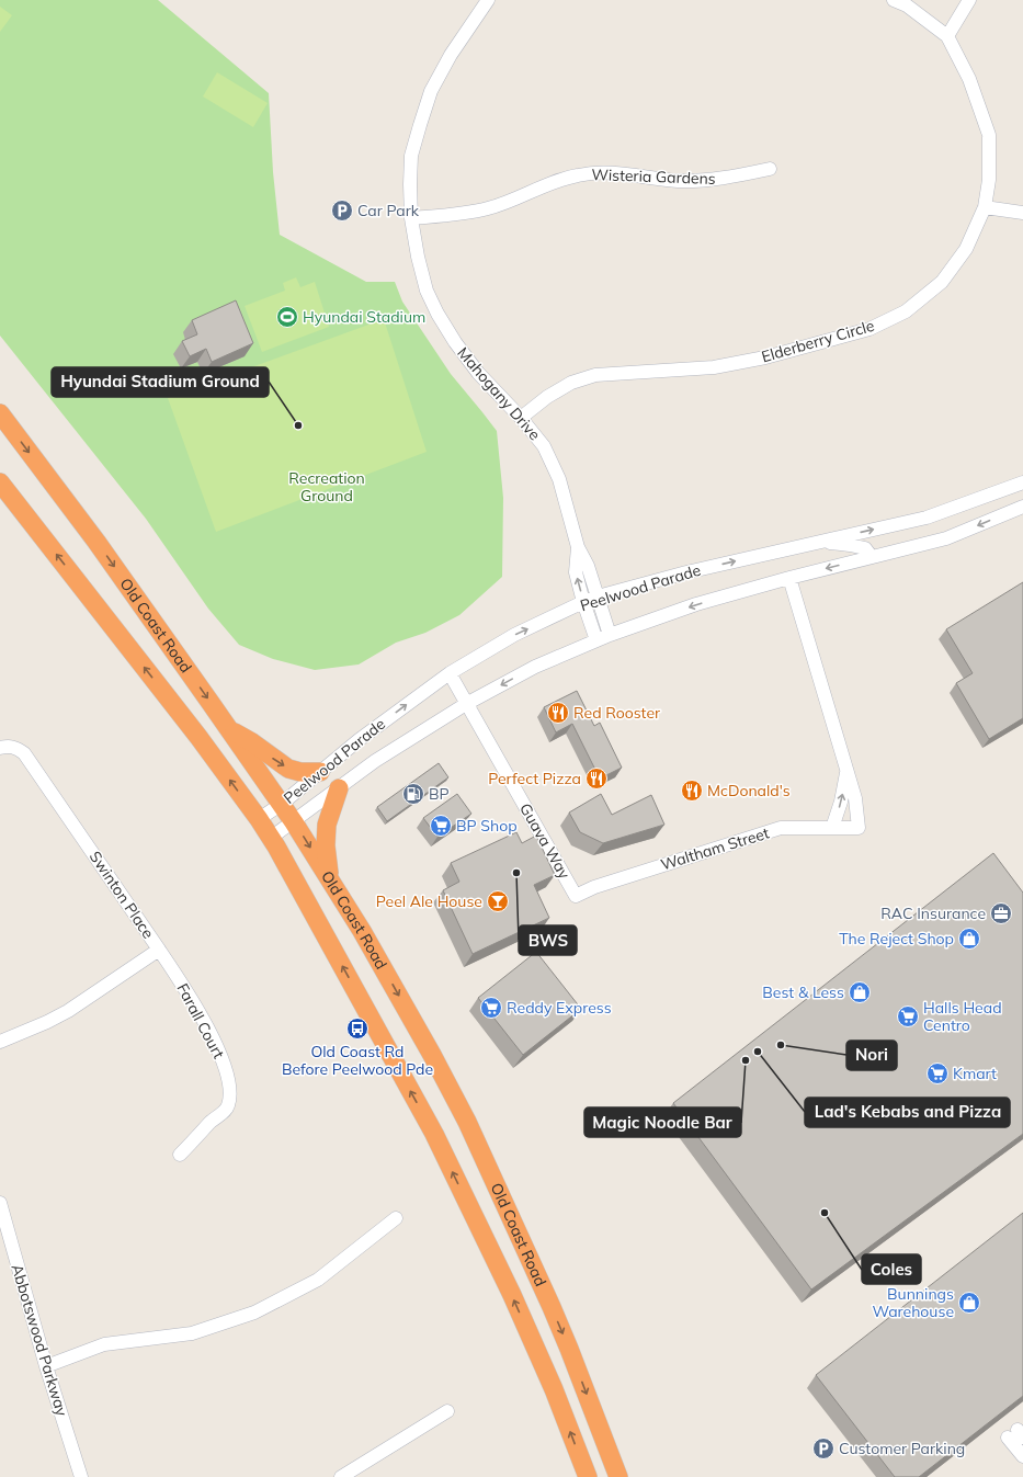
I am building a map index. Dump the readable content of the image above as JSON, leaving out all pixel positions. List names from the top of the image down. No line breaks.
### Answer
{"streets":{"highway":["Old Coast Road"],"street":["Wisteria Gardens","Elderberry Circle","Mahogany Drive","Peelwood Parade","Guava Way","Waltham Street","Swinton Place","Farall Court","Abbotswood Parkway"]},"crossings":[["Wisteria Gardens","Mahogany Drive"],["Elderberry Circle","Mahogany Drive"],["Mahogany Drive","Peelwood Parade"],["Peelwood Parade","Old Coast Road"],["Peelwood Parade","Guava Way"],["Guava Way","Waltham Street"],["Swinton Place","Farall Court"]],"parks":["Recreation Ground"],"places":{"parking":["Car Park","Customer Parking"],"sports":["Hyundai Stadium"],"other":["Hyundai Stadium Ground","BWS","Nori","Lad's Kebabs and Pizza","Magic Noodle Bar","Coles"],"restaurant":["Red Rooster","Perfect Pizza","McDonald's"],"fuel station":["BP"],"supermarket":["BP Shop","Reddy Express","Halls Head Centro","Kmart"],"bar":["Peel Ale House"],"office":["RAC Insurance"],"shop":["The Reject Shop","Best & Less","Bunnings Warehouse"],"bus stop":["Old Coast Rd Before Peelwood Pde"]}}
